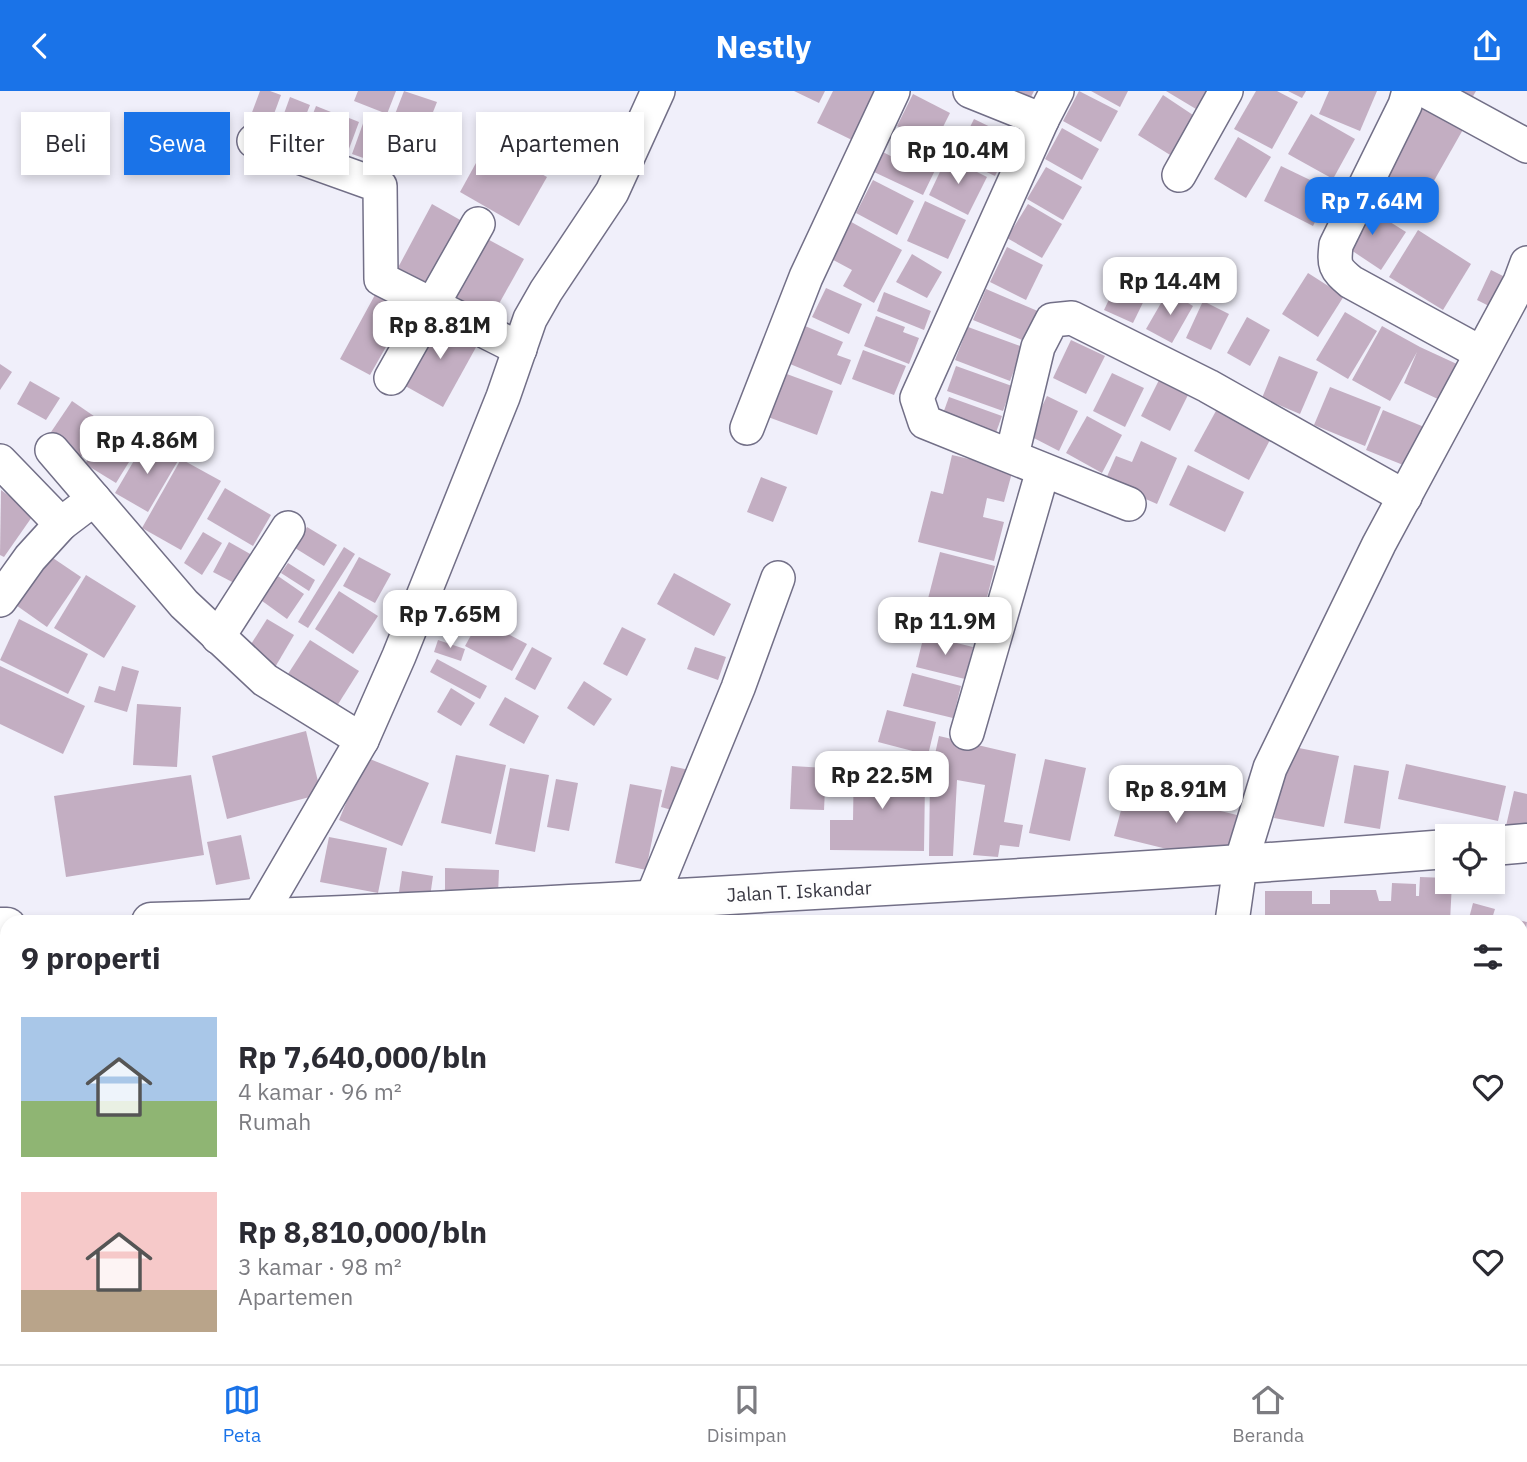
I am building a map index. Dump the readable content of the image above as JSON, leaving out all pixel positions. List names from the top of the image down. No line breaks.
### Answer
{"streets":{"street":["Jalan T. Iskandar"]},"page":{"header":"Nestly","chip":["Beli","Sewa","Filter","Baru","Apartemen"],"price":["Rp 10.4M","Rp 7.64M","Rp 14.4M","Rp 8.81M","Rp 4.86M","Rp 7.65M","Rp 11.9M","Rp 22.5M","Rp 8.91M"],"heading":"9 properti","list":[{"name":"Rp 7,640,000/bln","note":"4 kamar · 96 m² · Rumah"},{"name":"Rp 8,810,000/bln","note":"3 kamar · 98 m² · Apartemen"}],"tabs":["Peta","Disimpan","Beranda"]}}
